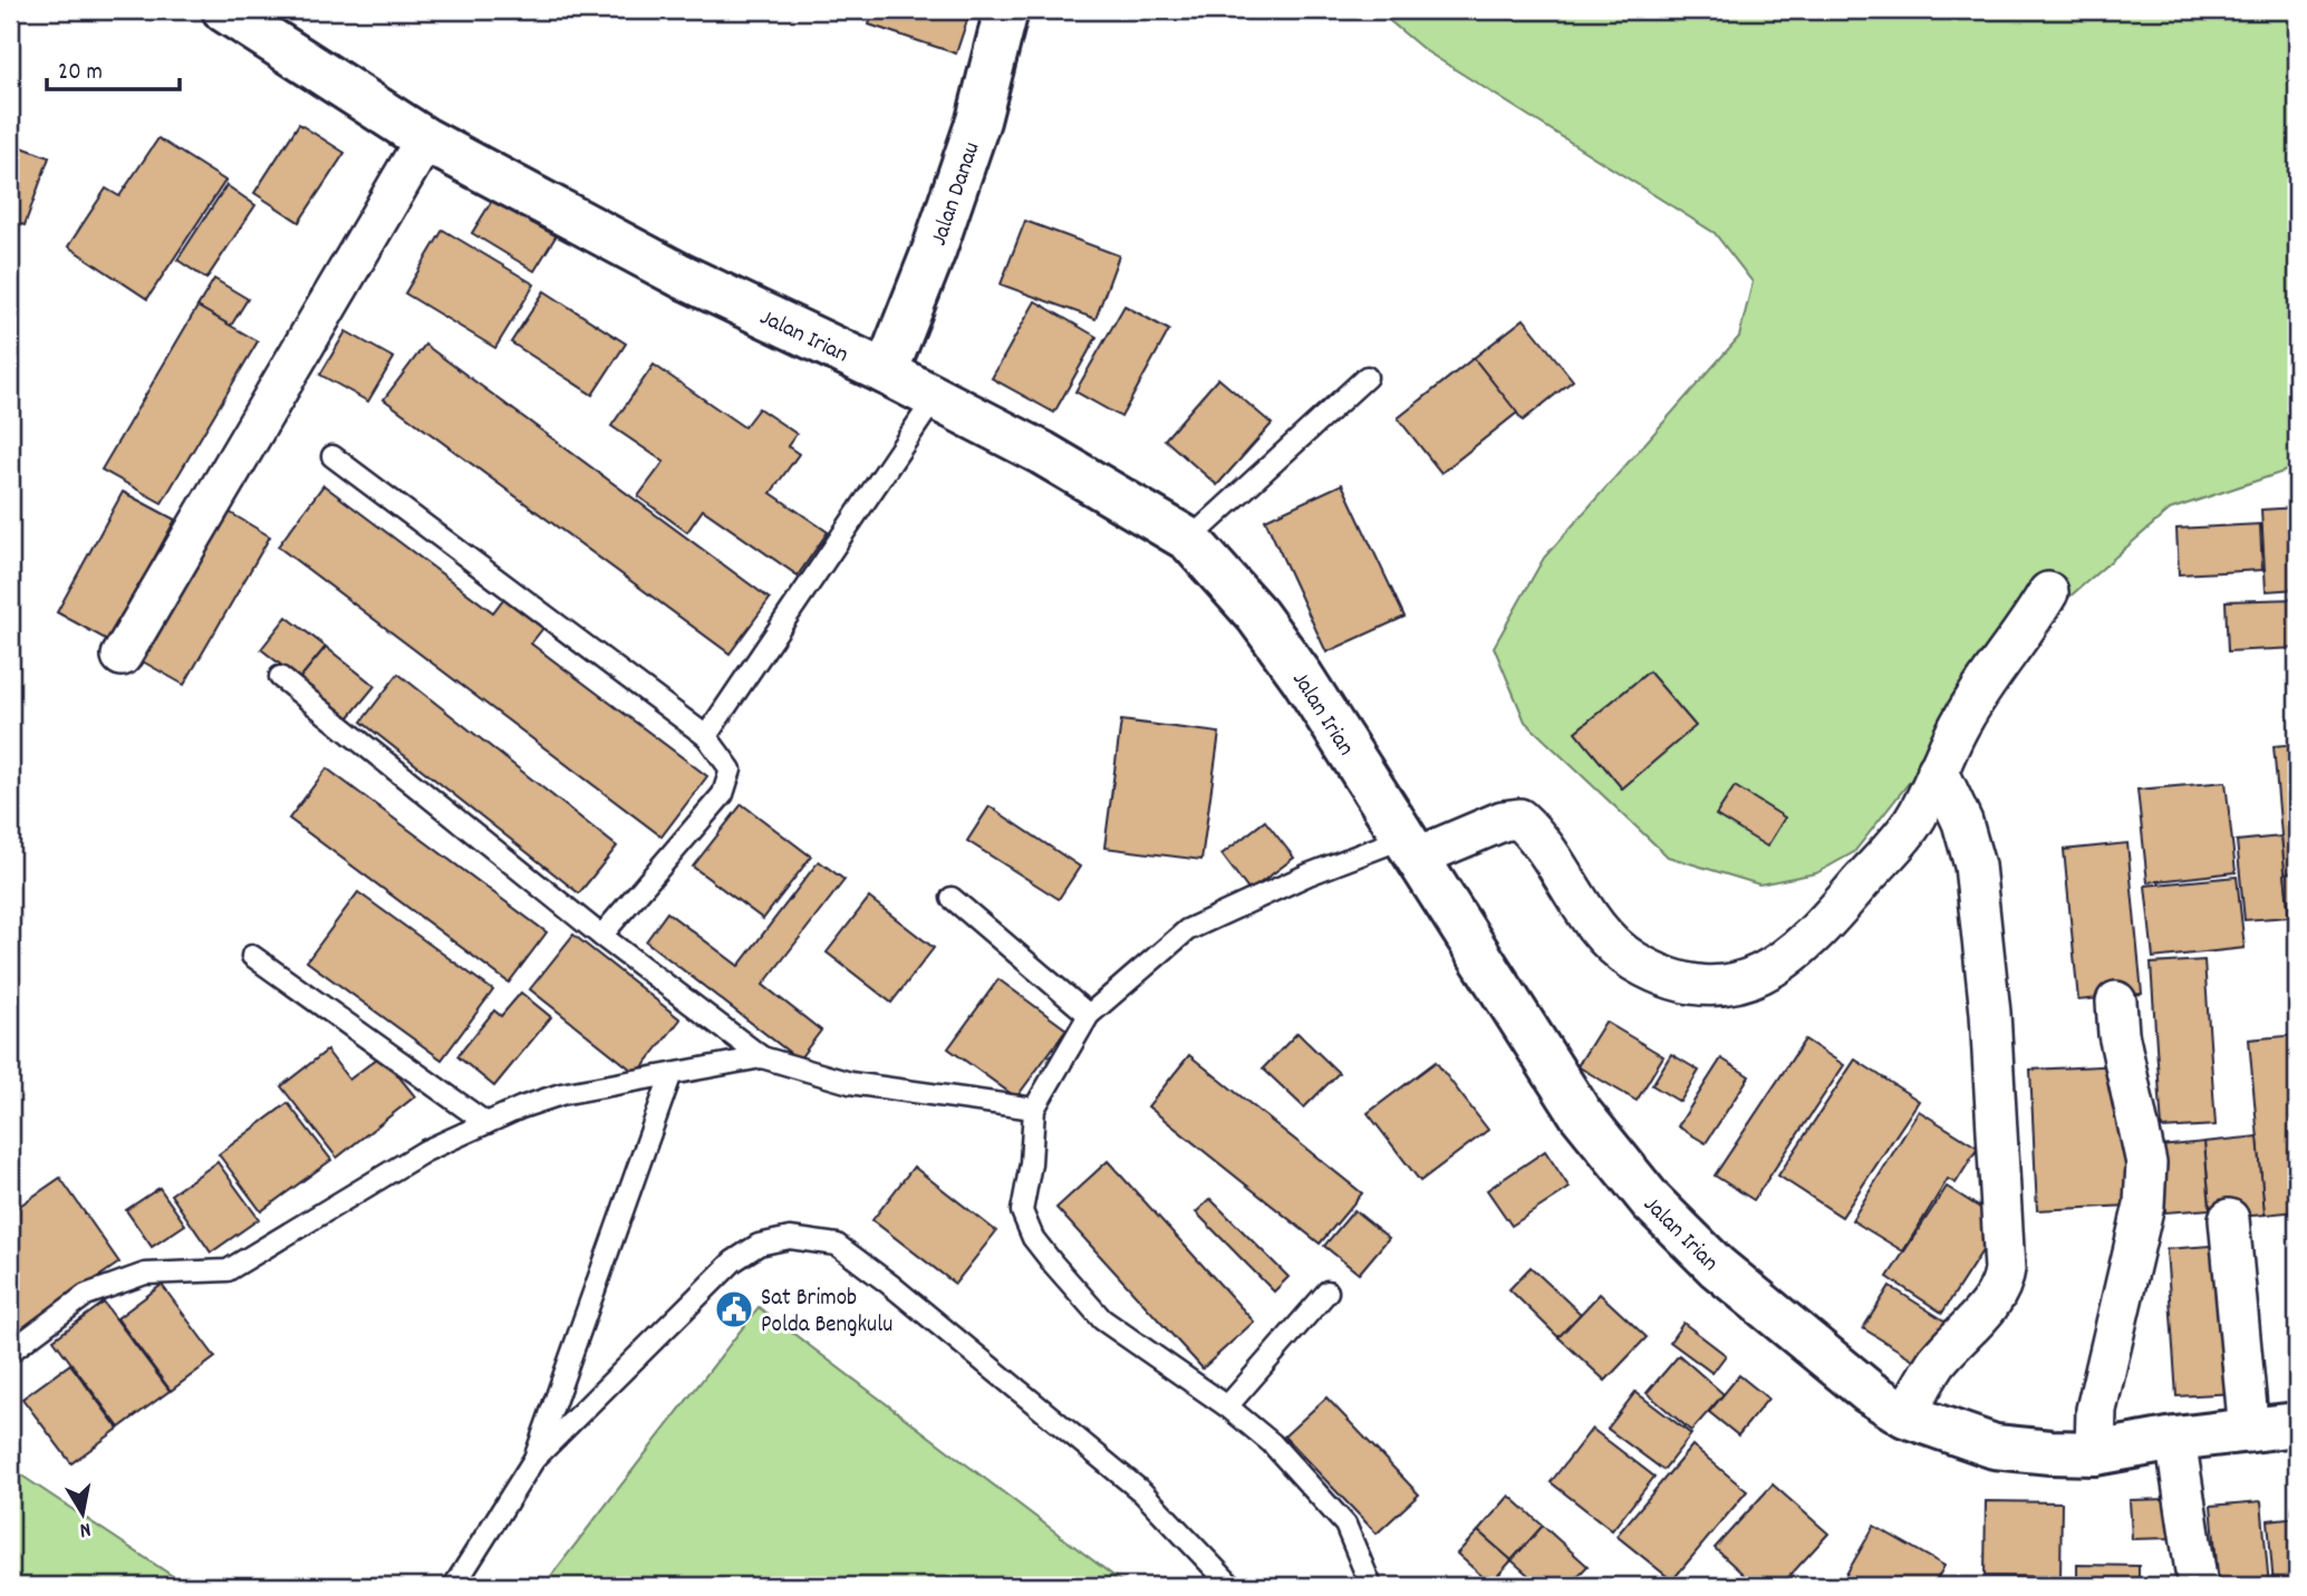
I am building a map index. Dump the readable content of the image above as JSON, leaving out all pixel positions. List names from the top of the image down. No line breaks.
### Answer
{"streets":{"main road":["Jalan Danau","Jalan Irian"]},"crossings":[["Jalan Danau","Jalan Irian"]],"places":{"public building":["Sat Brimob Polda Bengkulu"]},"scale_bar":"20 m","north":"bottom"}
